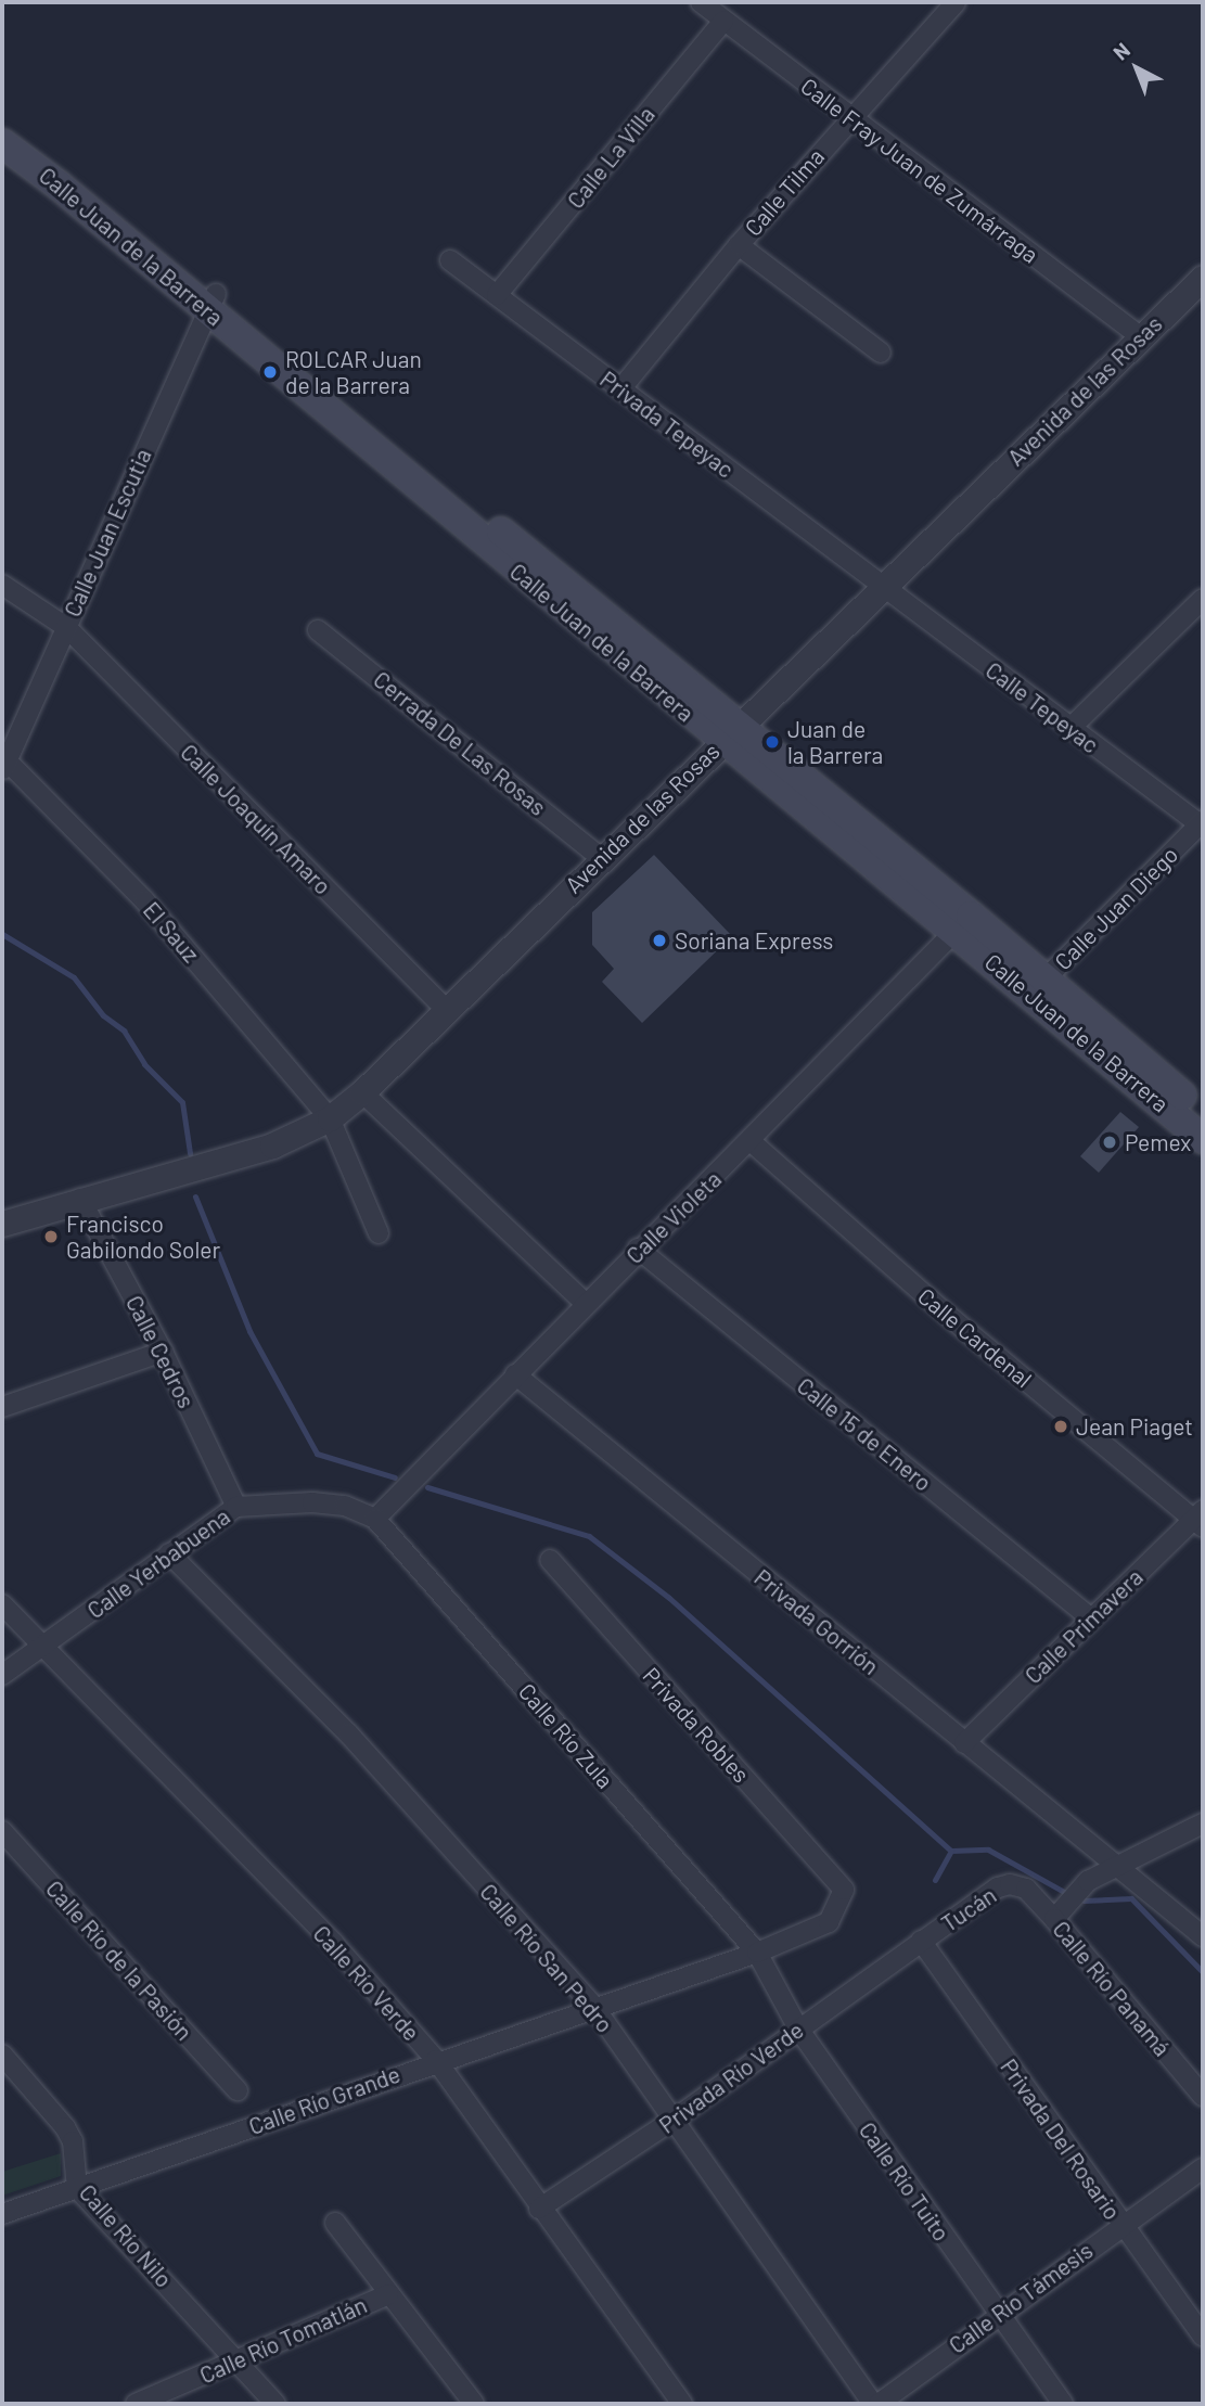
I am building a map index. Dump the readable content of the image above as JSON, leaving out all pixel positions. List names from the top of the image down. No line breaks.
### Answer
{"streets":{"main road":["Calle Juan de la Barrera"],"street":["Calle La Villa","Calle Fray Juan de Zumárraga","Calle Tilma","Avenida de las Rosas","Privada Tepeyac","Calle Juan Escutia","Calle Tepeyac","Cerrada De Las Rosas","Calle Joaquín Amaro","Calle Juan Diego","El Sauz","Calle Violeta","Calle Cardenal","Calle Cedros","Calle 15 de Enero","Calle Yerbabuena","Privada Gorrión","Calle Primavera","Privada Robles","Calle Río Zula","Tucán","Calle Río San Pedro","Calle Río de la Pasión","Calle Río Verde","Calle Río Panamá","Privada Río Verde","Calle Río Grande","Privada Del Rosario","Calle Río Tuito","Calle Río Nilo","Calle Río Támesis","Calle Río Tomatlán"]},"crossings":[["Calle La Villa","Calle Fray Juan de Zumárraga"],["Calle La Villa","Privada Tepeyac"],["Calle Fray Juan de Zumárraga","Calle Tilma"],["Calle Fray Juan de Zumárraga","Avenida de las Rosas"],["Calle Tilma","Privada Tepeyac"],["Calle Juan de la Barrera","Avenida de las Rosas"],["Calle Juan de la Barrera","Calle Juan Escutia"],["Calle Juan de la Barrera","Calle Juan Diego"],["Calle Juan de la Barrera","Calle Violeta"],["Avenida de las Rosas","Privada Tepeyac"],["Avenida de las Rosas","Calle Tepeyac"],["Avenida de las Rosas","Cerrada De Las Rosas"],["Avenida de las Rosas","Calle Joaquín Amaro"],["Avenida de las Rosas","El Sauz"],["Avenida de las Rosas","Calle Cedros"],["Privada Tepeyac","Calle Tepeyac"],["Calle Juan Escutia","Calle Joaquín Amaro"],["Calle Juan Escutia","El Sauz"],["Calle Tepeyac","Calle Juan Diego"],["Calle Violeta","Calle Cardenal"],["Calle Violeta","Calle 15 de Enero"],["Calle Violeta","Calle Yerbabuena"],["Calle Violeta","Privada Gorrión"],["Calle Violeta","Calle Río Zula"],["Calle Cardenal","Calle Primavera"],["Calle Cedros","Calle Yerbabuena"],["Calle 15 de Enero","Calle Primavera"],["Calle Yerbabuena","Calle Río Zula"],["Calle Yerbabuena","Calle Río San Pedro"],["Calle Yerbabuena","Calle Río Verde"],["Privada Gorrión","Calle Primavera"],["Privada Robles","Calle Río Grande"],["Calle Río Zula","Calle Río Grande"],["Calle Río Zula","Calle Río Tuito"],["Tucán","Calle Río Panamá"],["Tucán","Privada Río Verde"],["Tucán","Privada Del Rosario"],["Calle Río San Pedro","Privada Río Verde"],["Calle Río San Pedro","Calle Río Grande"],["Calle Río San Pedro","Calle Río Támesis"],["Calle Río Verde","Privada Río Verde"],["Calle Río Verde","Calle Río Grande"],["Privada Río Verde","Privada Del Rosario"],["Privada Río Verde","Calle Río Tuito"],["Calle Río Grande","Calle Río Tuito"],["Calle Río Grande","Calle Río Nilo"],["Privada Del Rosario","Calle Río Támesis"],["Calle Río Tuito","Calle Río Támesis"],["Calle Río Nilo","Calle Río Tomatlán"]],"places":["ROLCAR Juan de la Barrera","Juan de la Barrera","Soriana Express","Pemex","Francisco Gabilondo Soler","Jean Piaget"],"north":"top left"}
